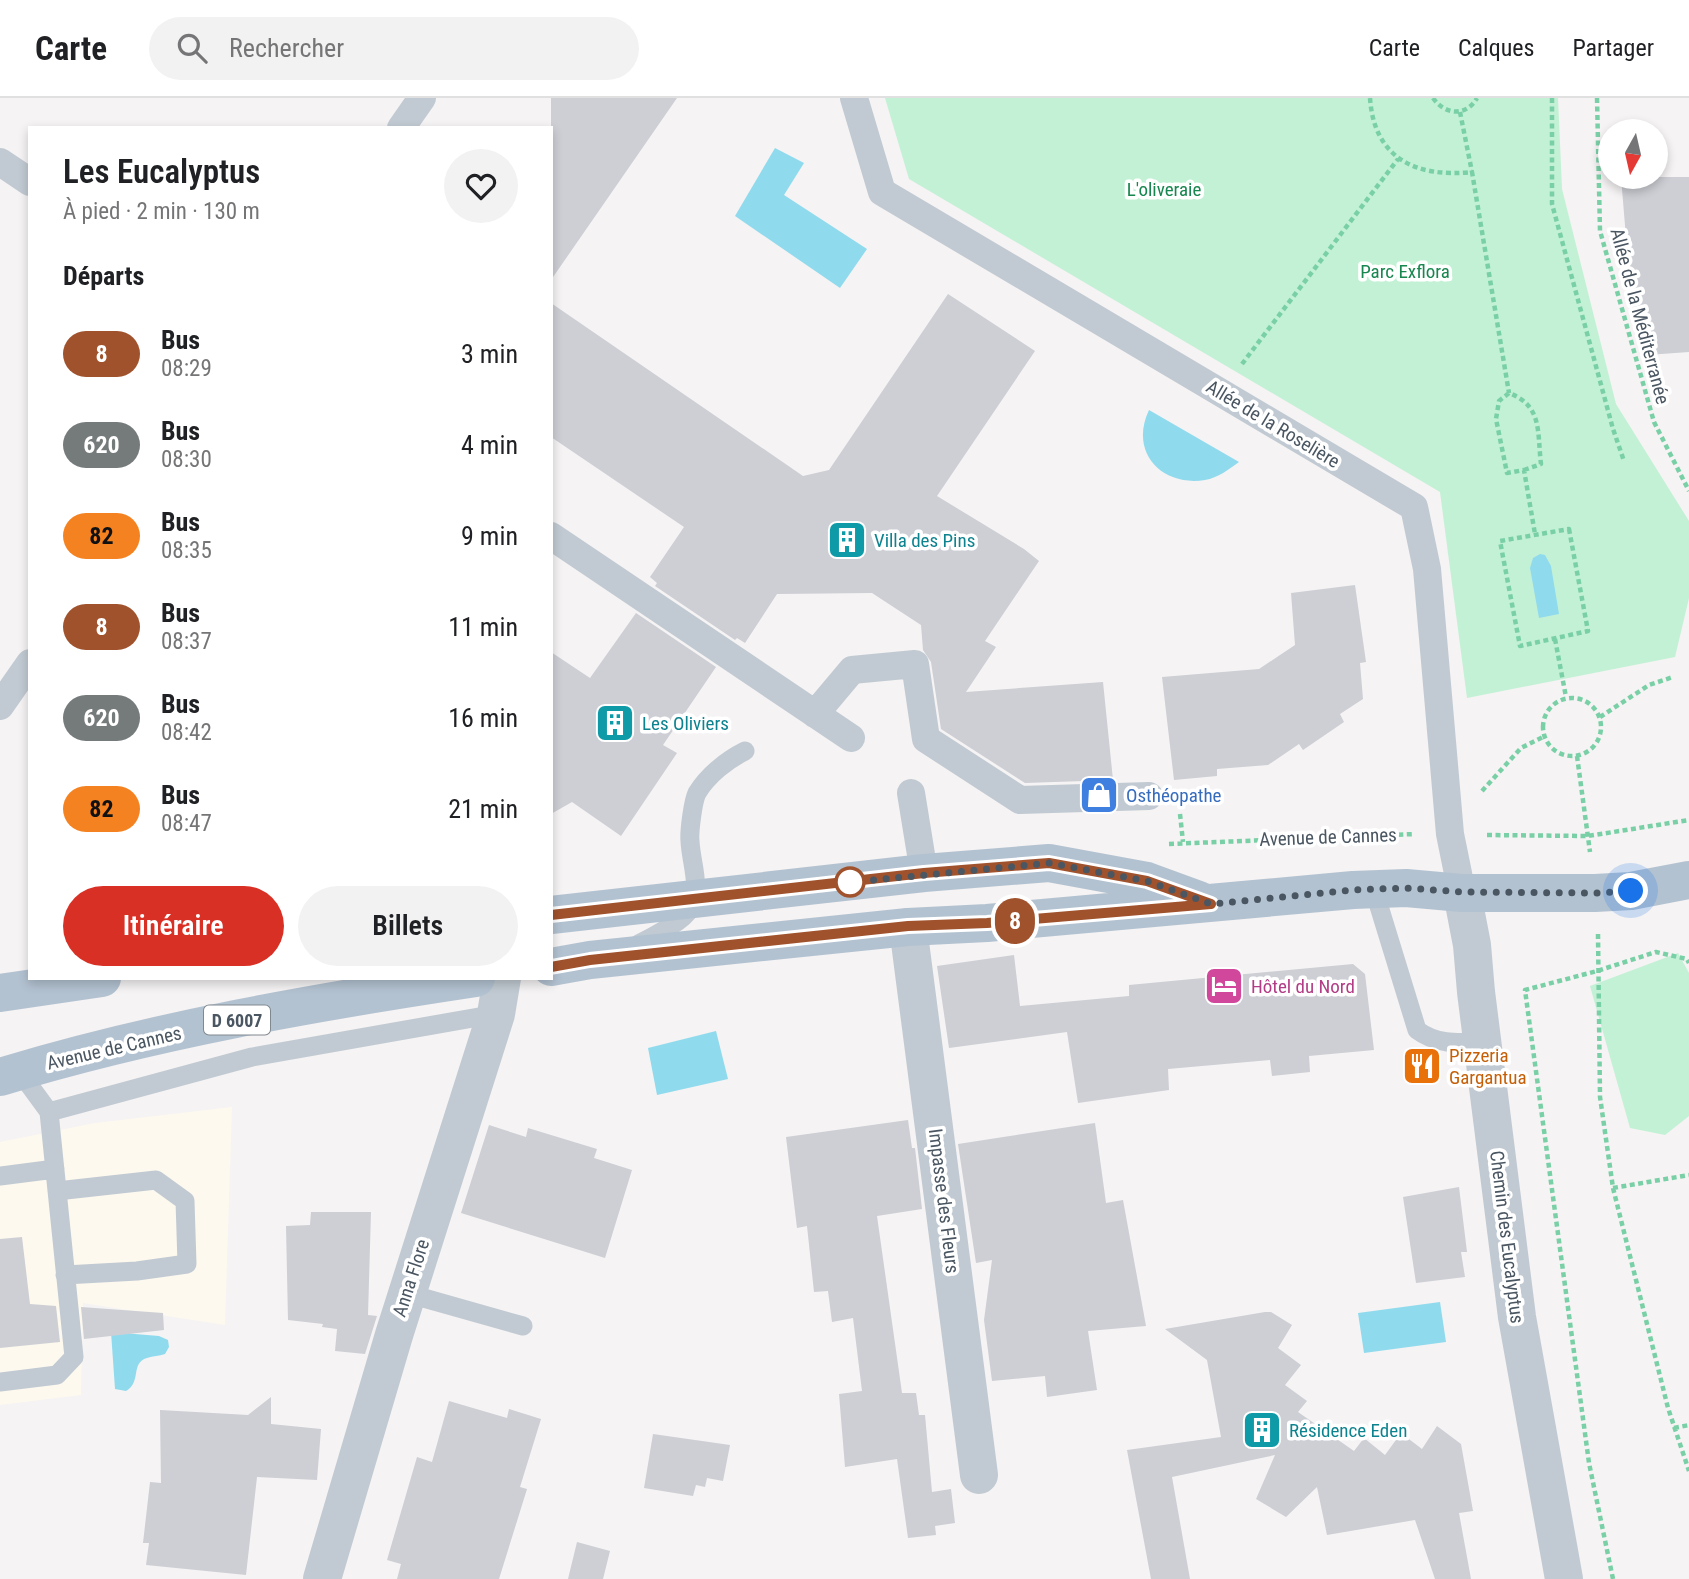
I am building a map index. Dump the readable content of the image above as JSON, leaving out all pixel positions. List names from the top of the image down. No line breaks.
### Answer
{"streets":{"main road":["Avenue de Cannes","D 6007"],"street":["Allée de la Roselière","Impasse des Fleurs","Chemin des Eucalyptus","Anna Flore"],"path":["Allée de la Méditerranée"]},"crossings":[["Allée de la Roselière","Avenue de Cannes"],["Allée de la Roselière","Chemin des Eucalyptus"]],"parks":["L'oliveraie","Parc Exflora"],"places":{"building":["Villa des Pins","Les Oliviers","Résidence Eden"],"shop":["Osthéopathe"],"hotel":["Hôtel du Nord"],"restaurant":["Pizzeria Gargantua"]},"lines":["bus line 8"],"north":"bottom","page":{"header":"Carte","search":"Rechercher","nav":["Carte","Calques","Partager"],"on_map":"8","heading":[["Les Eucalyptus","À pied · 2 min · 130 m"],"Départs"],"list":[{"mark":"8","name":"Bus","note":"08:29","value":"3 min"},{"mark":"620","name":"Bus","note":"08:30","value":"4 min"},{"mark":"82","name":"Bus","note":"08:35","value":"9 min"},{"mark":"8","name":"Bus","note":"08:37","value":"11 min"},{"mark":"620","name":"Bus","note":"08:42","value":"16 min"},{"mark":"82","name":"Bus","note":"08:47","value":"21 min"}],"buttons":["Itinéraire","Billets"]}}
